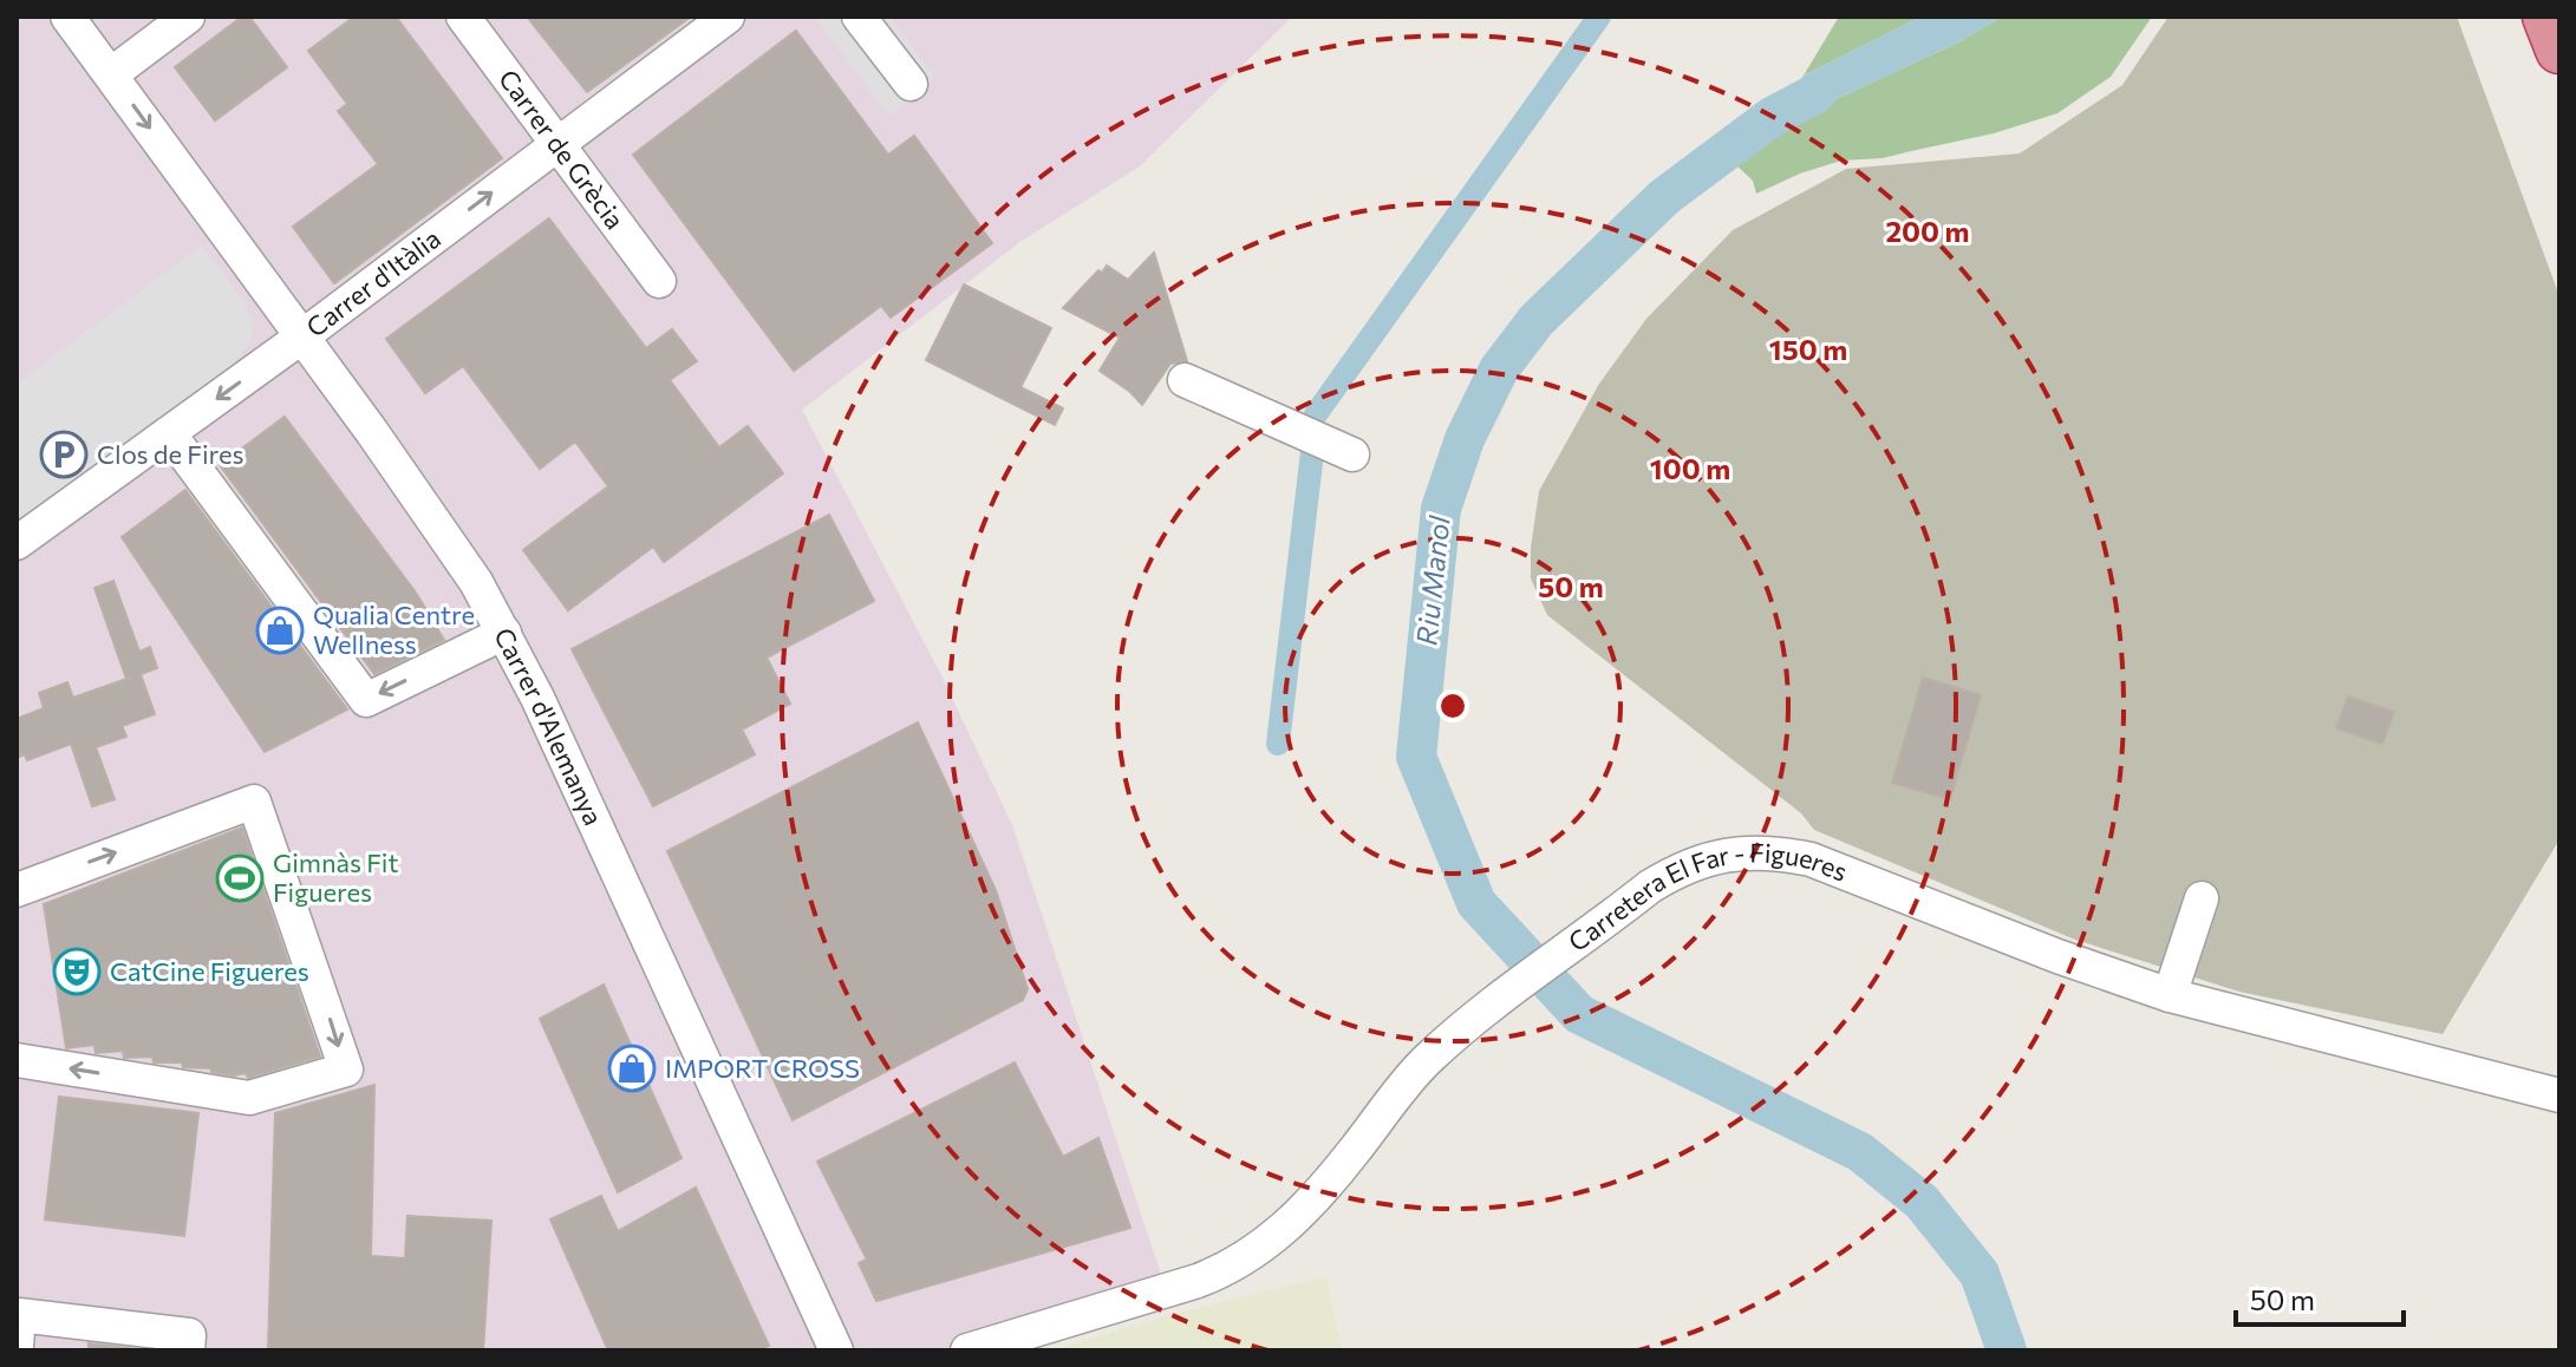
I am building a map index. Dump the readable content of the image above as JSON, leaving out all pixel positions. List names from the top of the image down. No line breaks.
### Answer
{"streets":{"street":["Carrer de Grècia","Carrer d'Itàlia","Carrer d'Alemanya","Carretera El Far - Figueres"]},"crossings":[["Carrer de Grècia","Carrer d'Itàlia"],["Carrer d'Itàlia","Carrer d'Alemanya"]],"water":["Riu Manol"],"places":{"parking":["Clos de Fires"],"shop":["Qualia Centre Wellness","IMPORT CROSS"],"sports":["Gimnàs Fit Figueres"],"theatre":["CatCine Figueres"]},"scale_bar":"50 m","rings":["200 m","150 m","100 m","50 m"]}
